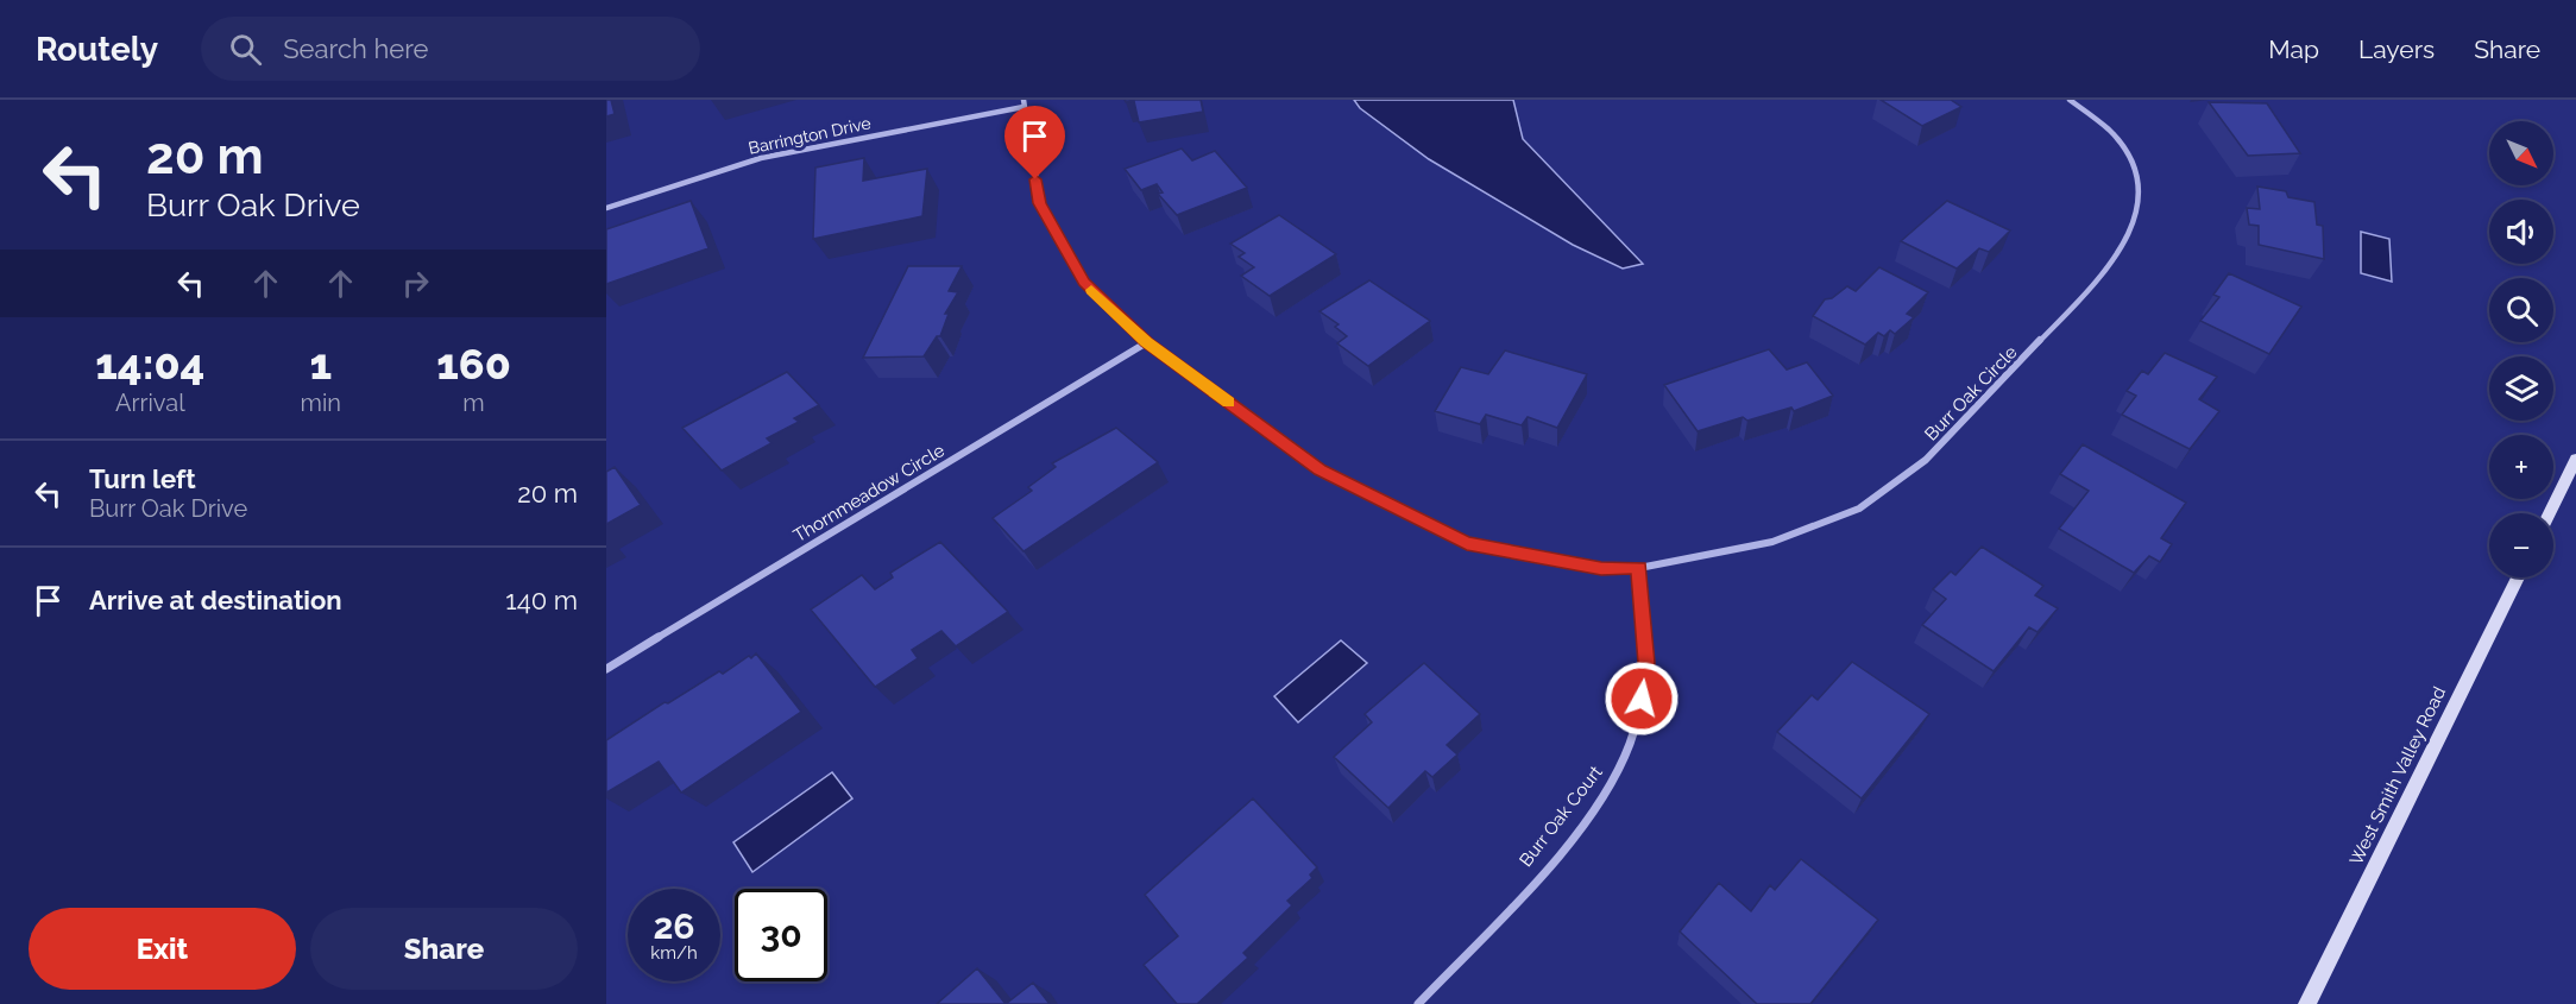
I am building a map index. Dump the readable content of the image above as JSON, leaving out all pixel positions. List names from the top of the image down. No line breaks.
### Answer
{"streets":{"main road":["West Smith Valley Road"],"street":["Barrington Drive","Burr Oak Circle","Thornmeadow Circle","Burr Oak Court"]},"crossings":[["Barrington Drive","Burr Oak Circle"],["Burr Oak Circle","Thornmeadow Circle"],["Burr Oak Circle","Burr Oak Court"]],"north":"bottom right","page":{"header":"Routely","search":"Search here","nav":["Map","Layers","Share"],"turn":["20 m","Burr Oak Drive"],"map_buttons":["+","−"],"eta":["14:04","Arrival","1","min","160","m"],"list":[{"name":"Turn left","note":"Burr Oak Drive","value":"20 m"},{"name":"Arrive at destination","value":"140 m"}],"speed":"26 km/h","limit":"30","buttons":["Exit","Share"]}}
